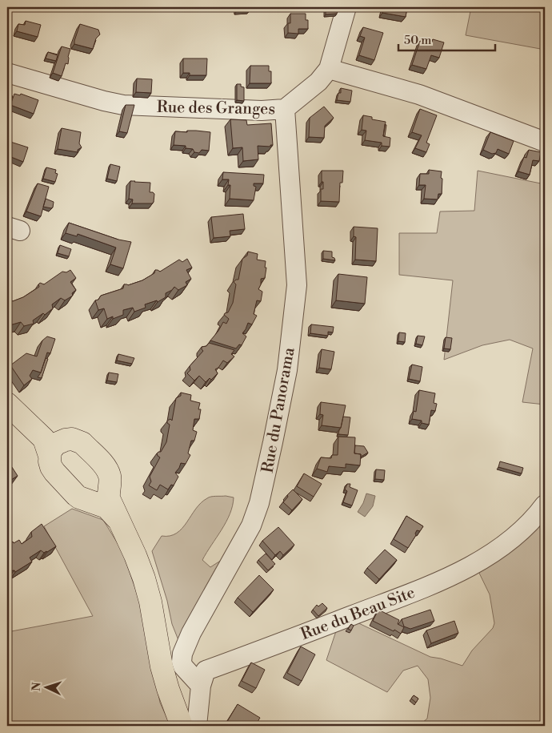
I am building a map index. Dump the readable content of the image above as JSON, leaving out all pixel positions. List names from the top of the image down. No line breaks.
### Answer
{"streets":{"street":["Rue des Granges","Rue du Panorama","Rue du Beau Site"]},"crossings":[["Rue des Granges","Rue du Panorama"],["Rue du Panorama","Rue du Beau Site"]],"scale_bar":"50 m","north":"left"}
